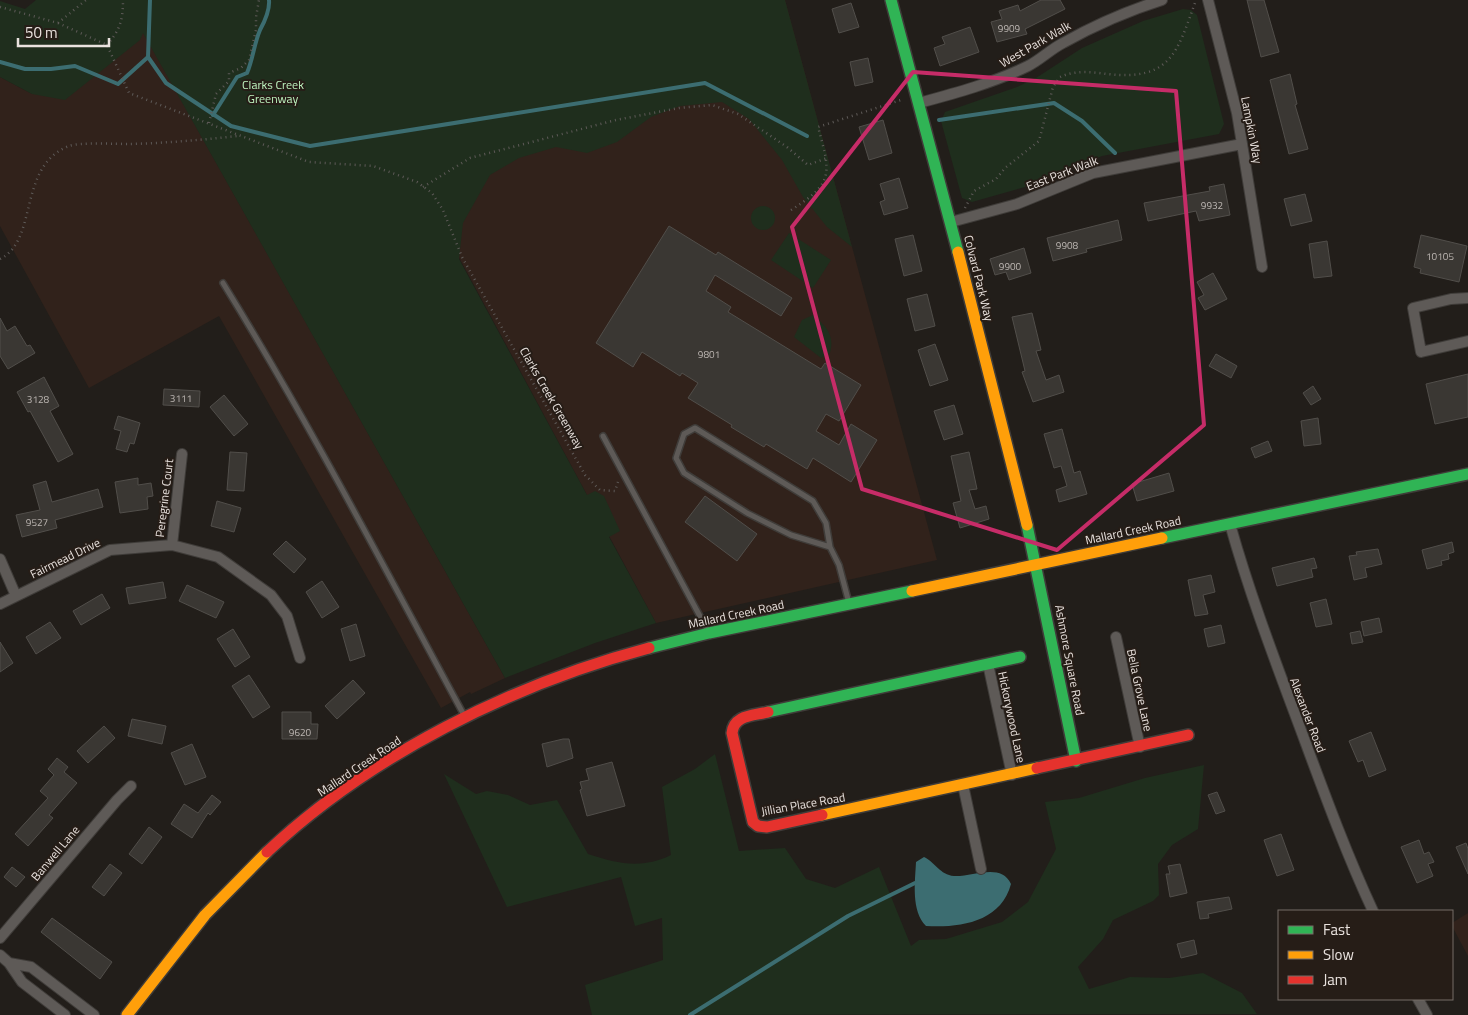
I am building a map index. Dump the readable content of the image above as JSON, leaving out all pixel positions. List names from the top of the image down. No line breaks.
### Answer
{"streets":{"street":["West Park Walk","Lampkin Way","East Park Walk","Colvard Park Way","Peregrine Court","Mallard Creek Road","Fairmead Drive","Ashmore Square Road","Bella Grove Lane","Alexander Road","Hickorywood Lane","Jillian Place Road","Banwell Lane"],"path":["Clarks Creek Greenway"]},"crossings":[["West Park Walk","Colvard Park Way"],["Lampkin Way","East Park Walk"],["East Park Walk","Colvard Park Way"],["Colvard Park Way","Mallard Creek Road"],["Colvard Park Way","Ashmore Square Road"],["Peregrine Court","Fairmead Drive"],["Mallard Creek Road","Ashmore Square Road"],["Mallard Creek Road","Alexander Road"],["Ashmore Square Road","Jillian Place Road"],["Bella Grove Lane","Jillian Place Road"],["Hickorywood Lane","Jillian Place Road"]],"parks":["Clarks Creek Greenway"],"house_numbers":["9909","9932","9908","10105","9900","9801","3111","3128","9527","9620"],"legend":["Fast","Slow","Jam"],"scale_bar":"50 m"}
